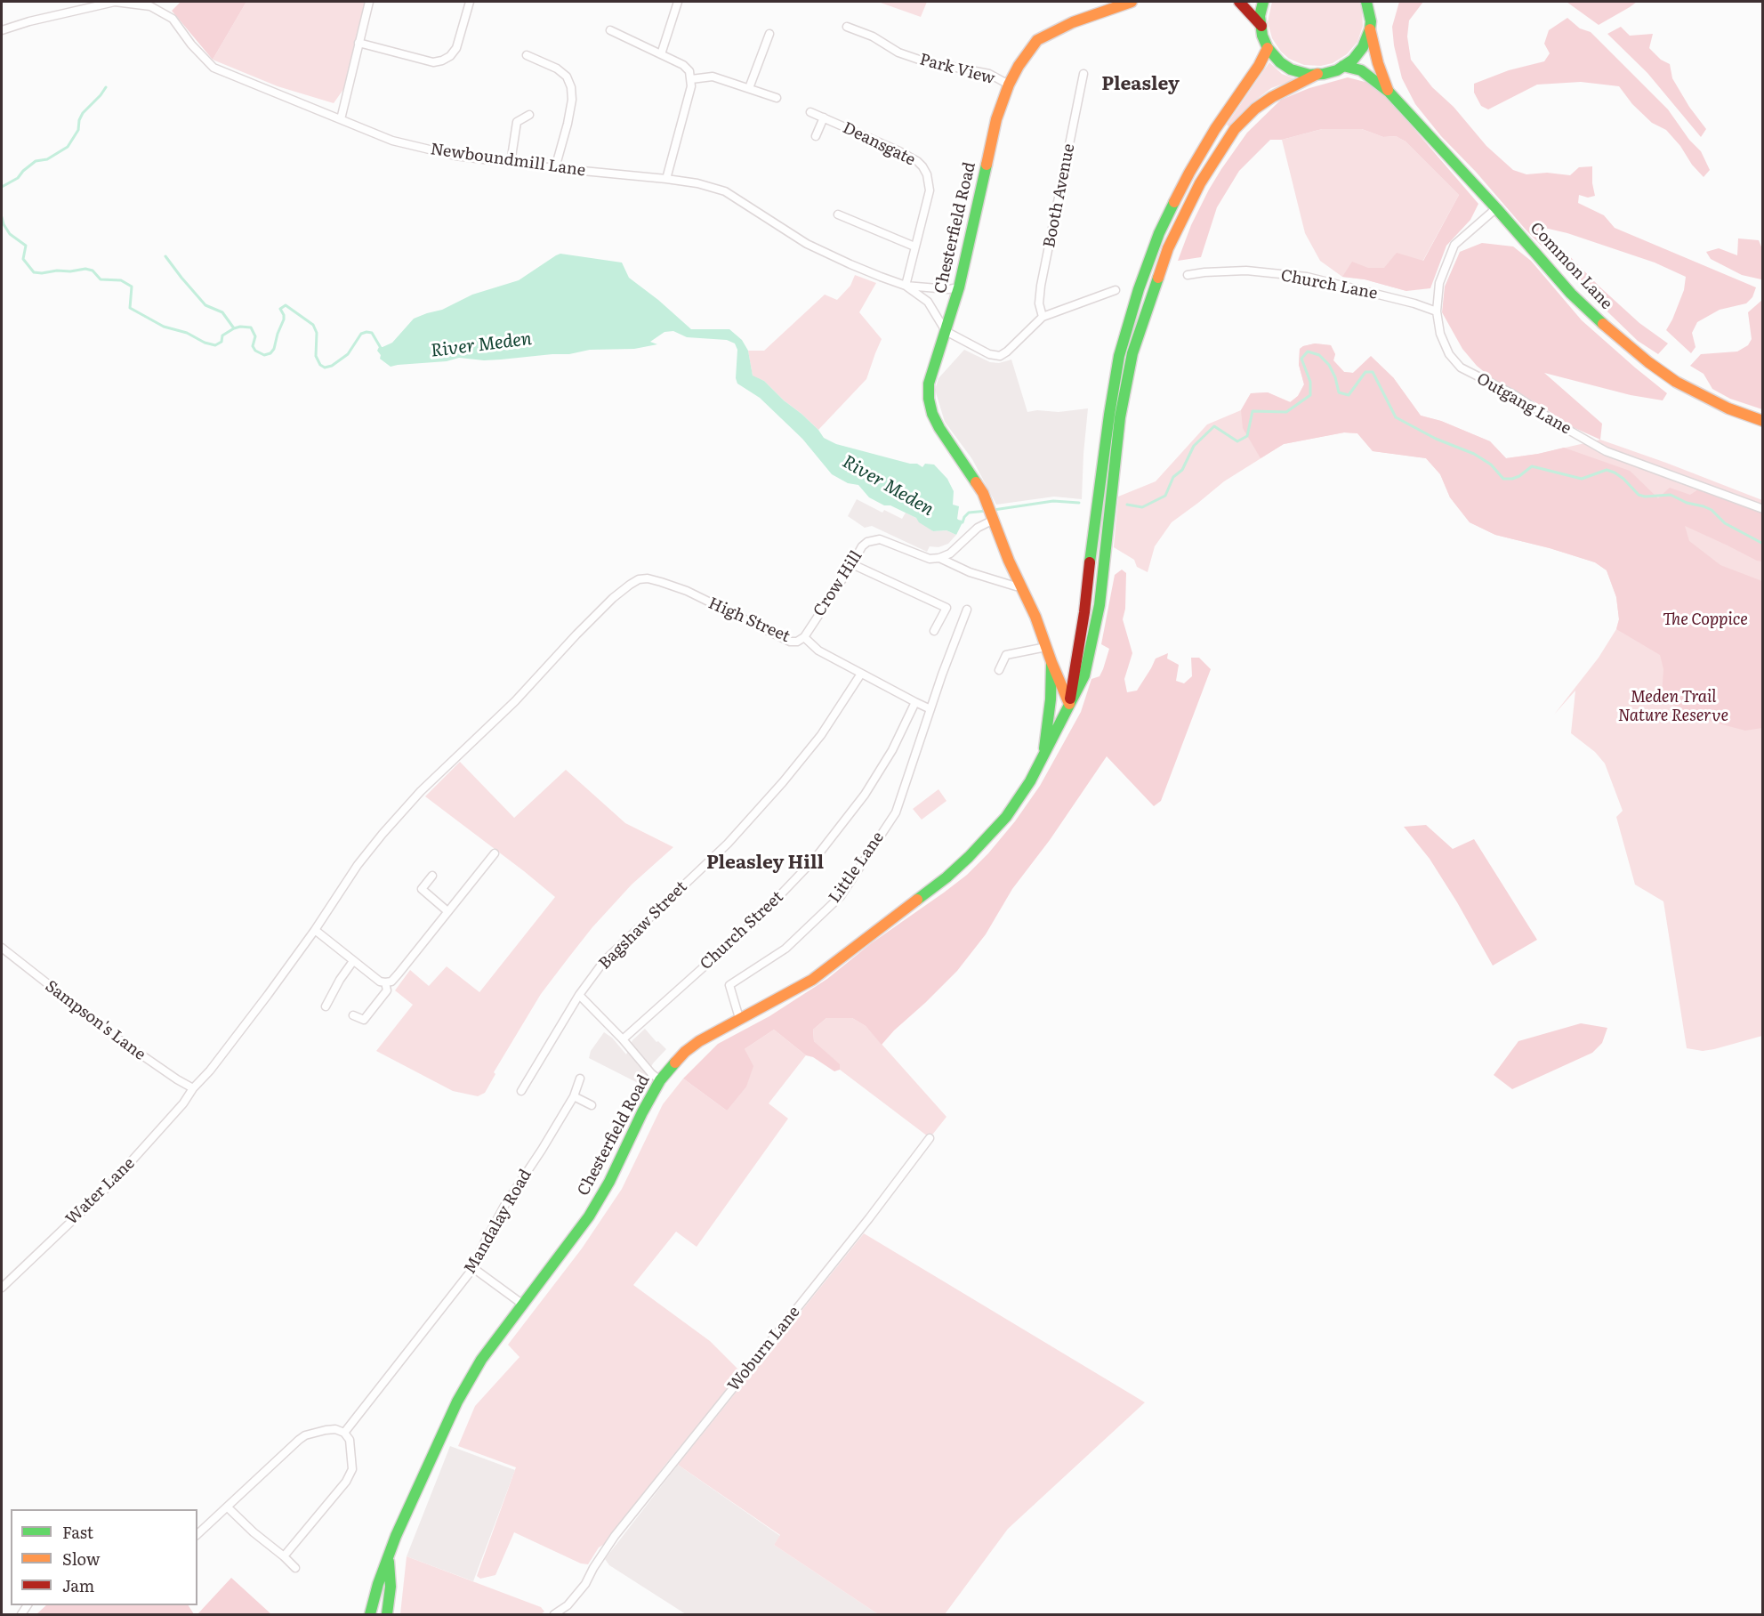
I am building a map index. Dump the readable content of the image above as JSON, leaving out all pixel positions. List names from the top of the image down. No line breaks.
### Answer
{"streets":{"main road":["Chesterfield Road","Common Lane"],"street":["Park View","Deansgate","Newboundmill Lane","Booth Avenue","Church Lane","Outgang Lane","Crow Hill","High Street","Little Lane","Bagshaw Street","Church Street","Sampson's Lane","Water Lane","Mandalay Road","Woburn Lane"]},"crossings":[["Park View","Chesterfield Road"],["Deansgate","Newboundmill Lane"],["Newboundmill Lane","Chesterfield Road"],["Chesterfield Road","Crow Hill"],["Chesterfield Road","Little Lane"],["Common Lane","Outgang Lane"],["Church Lane","Outgang Lane"],["Crow Hill","High Street"],["High Street","Little Lane"],["High Street","Bagshaw Street"],["High Street","Church Street"],["High Street","Water Lane"],["Sampson's Lane","Water Lane"]],"districts":["Pleasley","Pleasley Hill"],"water":["River Meden"],"parks":["The Coppice","Meden Trail Nature Reserve"],"legend":["Fast","Slow","Jam"]}
